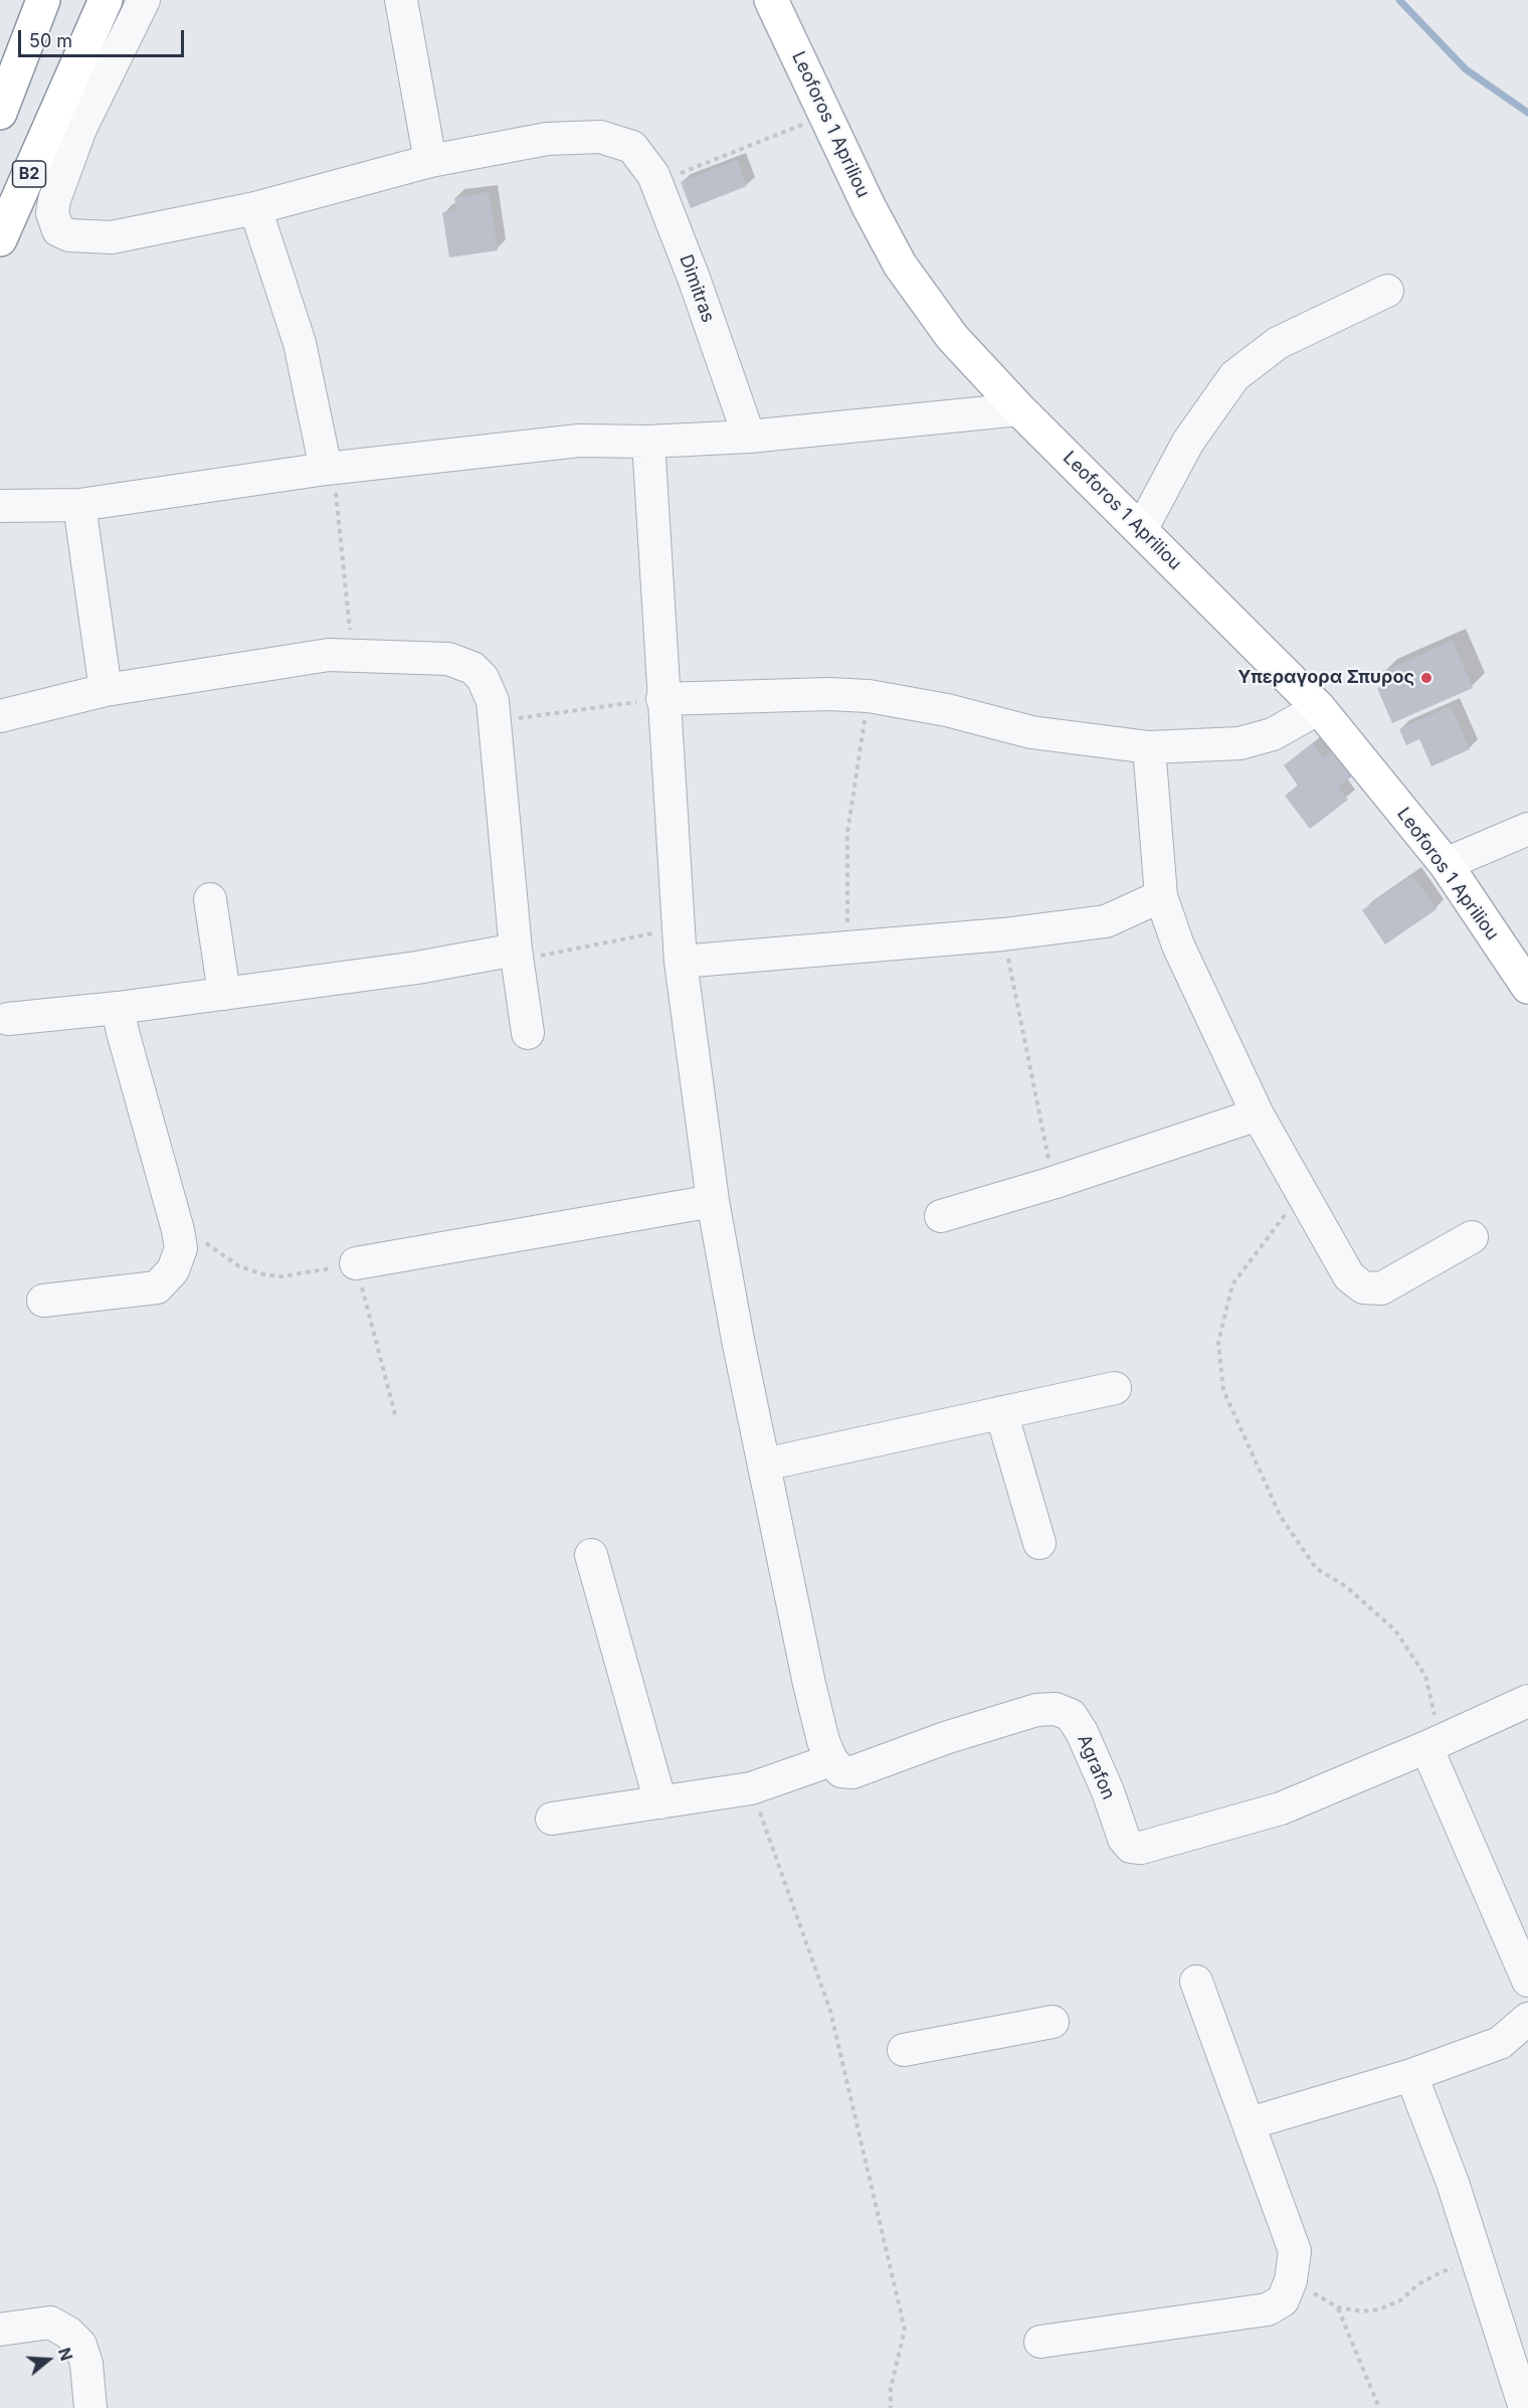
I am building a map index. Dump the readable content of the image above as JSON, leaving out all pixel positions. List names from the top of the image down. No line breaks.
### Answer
{"streets":{"main road":["Leoforos 1 Apriliou","B2"],"street":["Dimitras","Agrafon"]},"places":["Υπεραγορα Σπυρος"],"scale_bar":"50 m","north":"right"}
